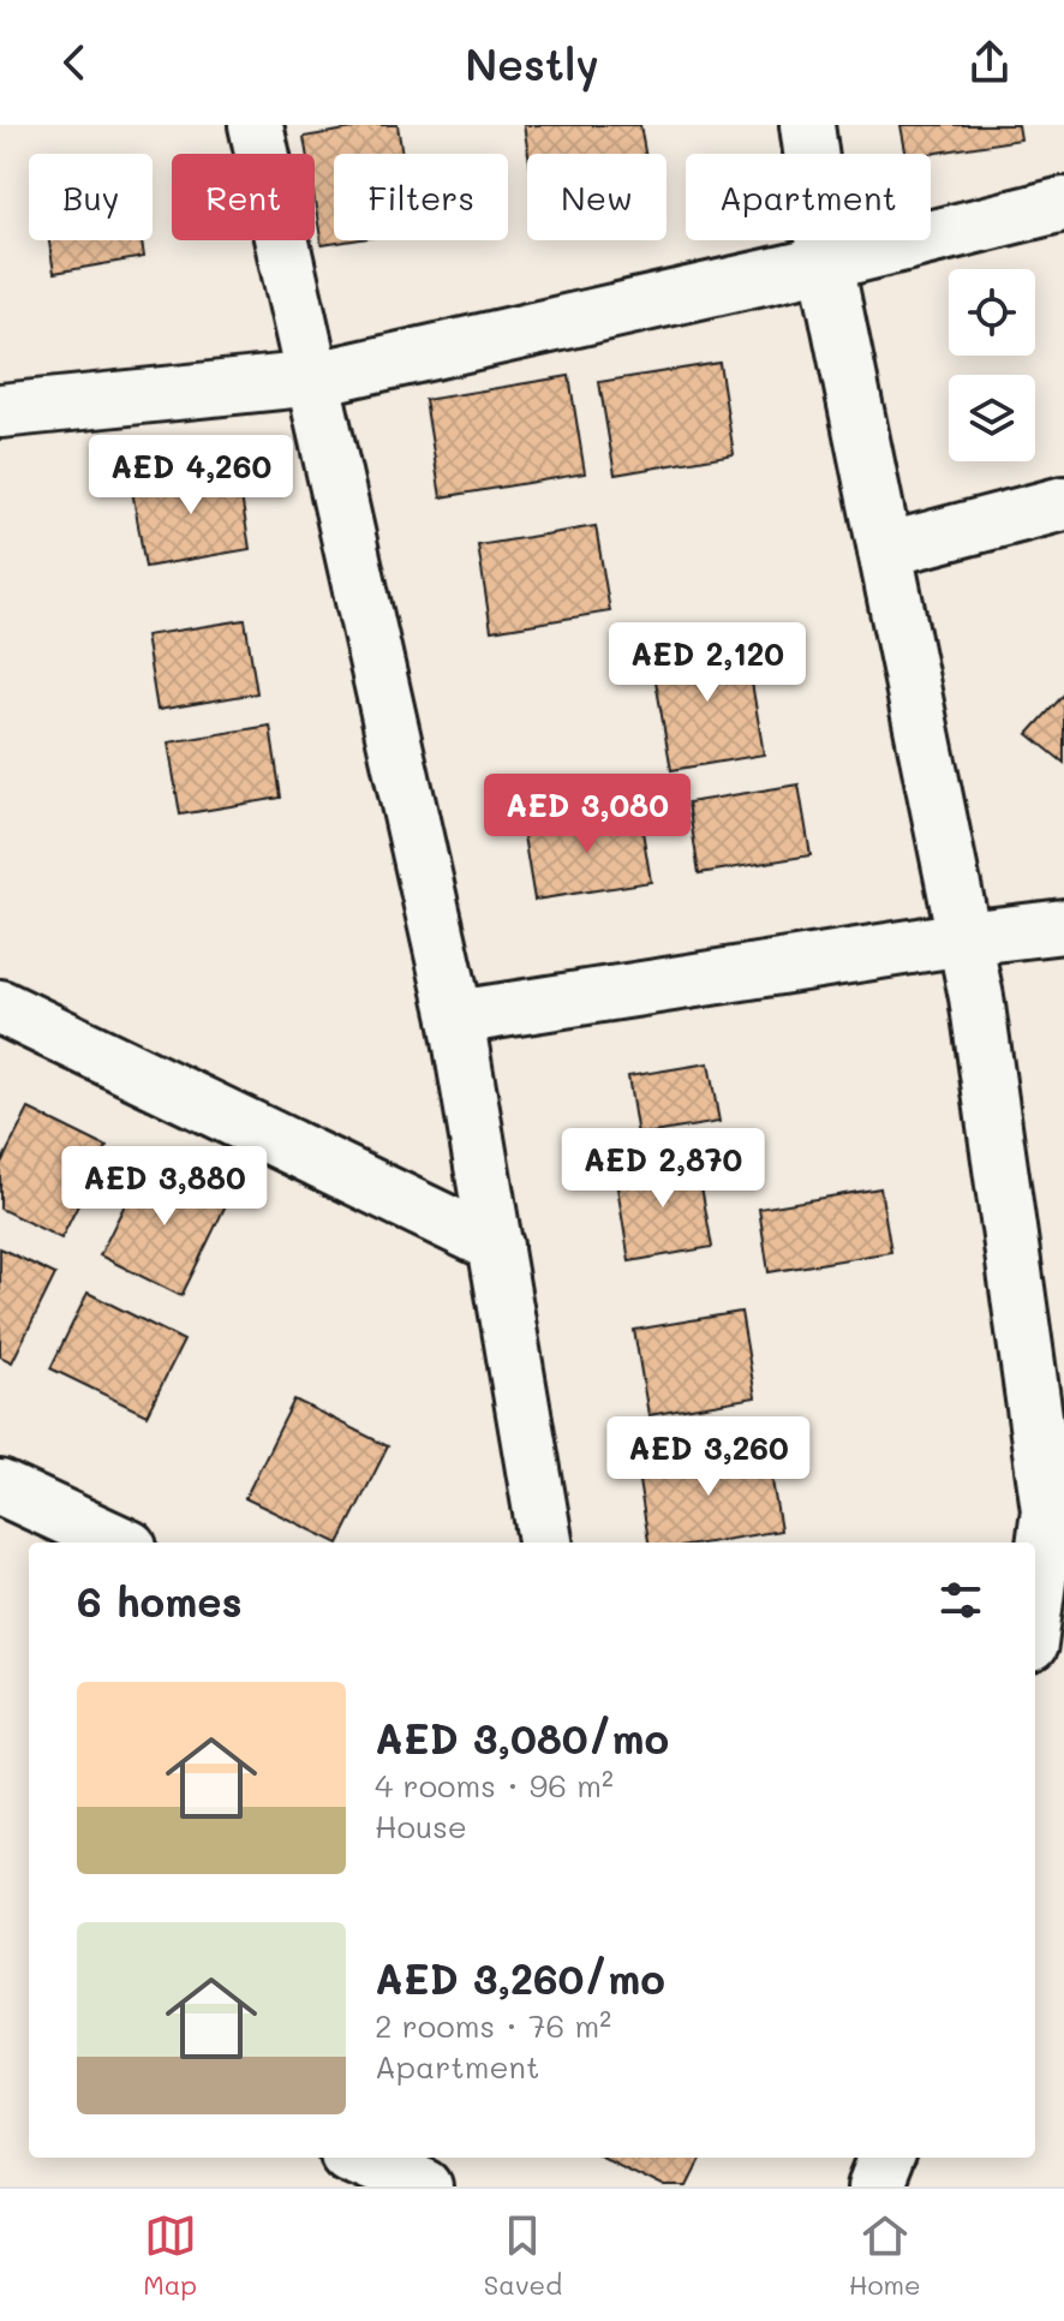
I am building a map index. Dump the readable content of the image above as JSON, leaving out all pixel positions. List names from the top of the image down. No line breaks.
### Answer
{"page":{"header":"Nestly","chip":["Buy","Rent","Filters","New","Apartment"],"price":["AED 4,260","AED 2,120","AED 3,080","AED 2,870","AED 3,880","AED 3,260"],"heading":"6 homes","list":[{"name":"AED 3,080/mo","note":"4 rooms · 96 m² · House"},{"name":"AED 3,260/mo","note":"2 rooms · 76 m² · Apartment"}],"tabs":["Map","Saved","Home"]}}
